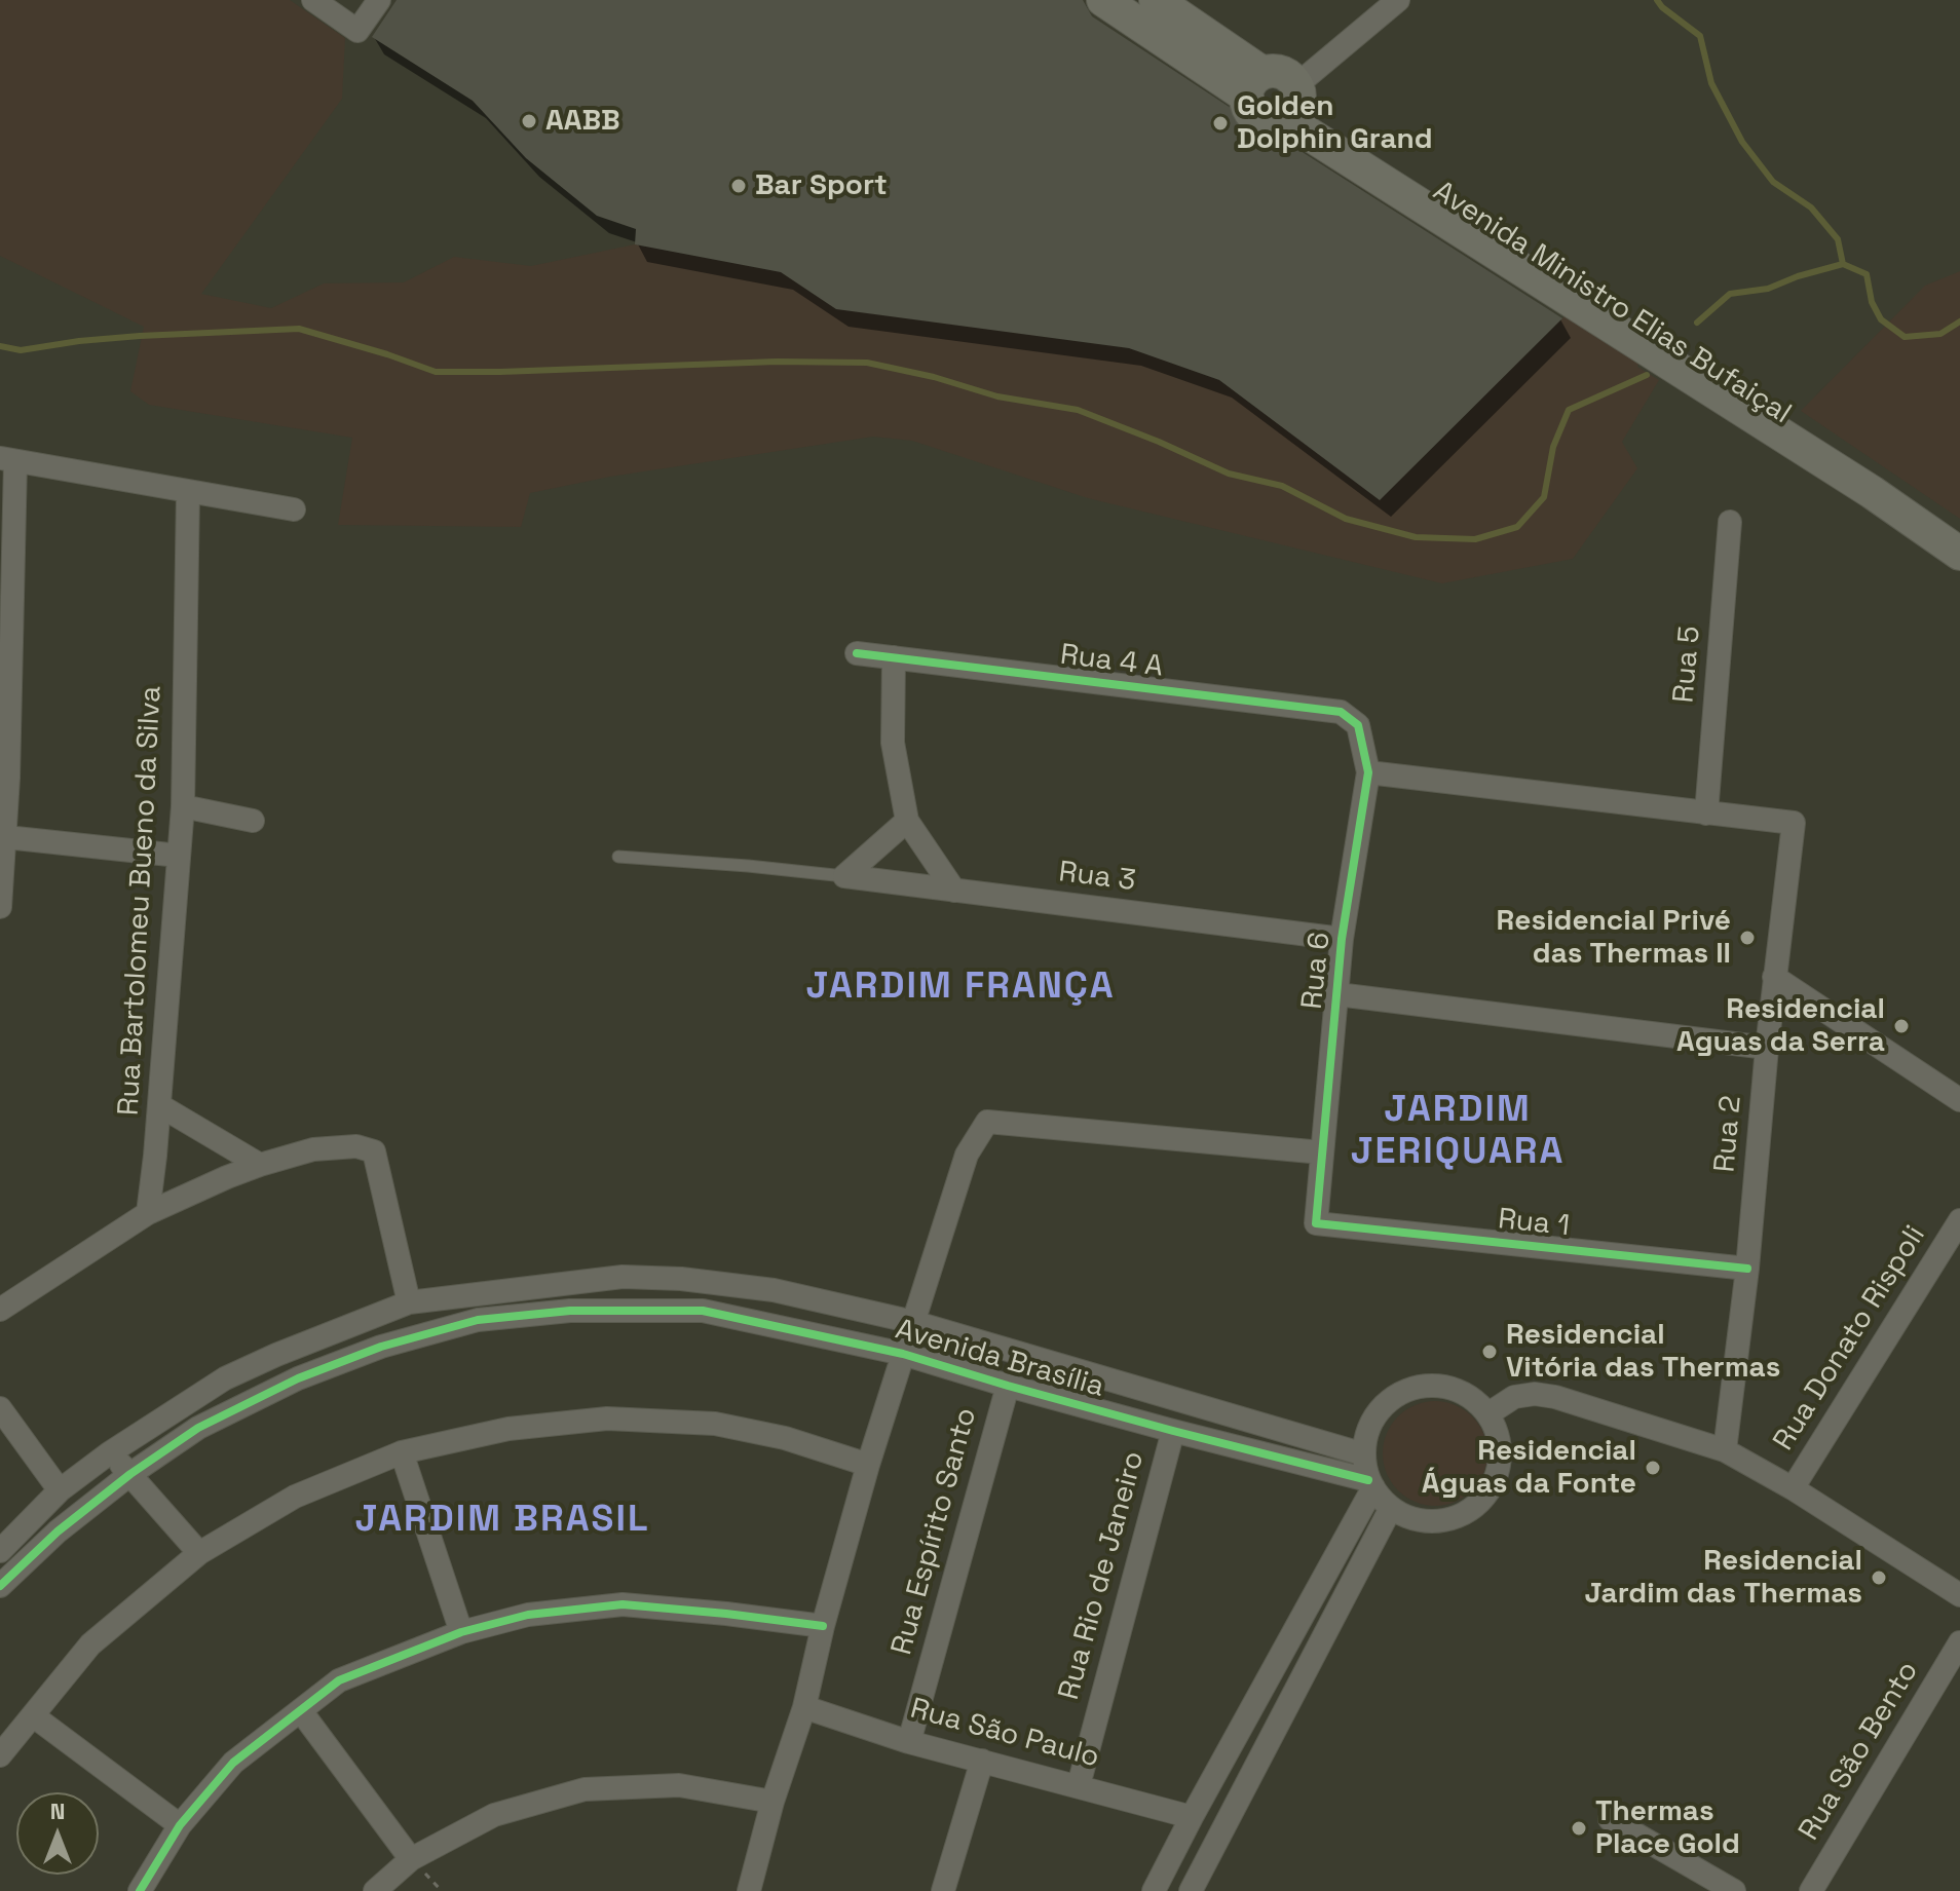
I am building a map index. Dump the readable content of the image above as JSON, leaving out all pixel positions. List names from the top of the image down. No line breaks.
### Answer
{"streets":{"main road":["Avenida Ministro Elias Bufaiçal"],"street":["Rua 4 A","Rua 5","Rua 3","Rua Bartolomeu Bueno da Silva","Rua 6","Rua 2","Rua 1","Rua Donato Rispoli","Avenida Brasília","Rua Espírito Santo","Rua Rio de Janeiro","Rua São Paulo","Rua São Bento"]},"crossings":[["Rua 4 A","Rua 6"],["Rua 5","Rua 2"],["Rua 3","Rua 6"],["Rua 6","Rua 1"],["Rua 2","Rua 1"],["Avenida Brasília","Rua Espírito Santo"],["Avenida Brasília","Rua Rio de Janeiro"],["Rua Espírito Santo","Rua São Paulo"],["Rua Rio de Janeiro","Rua São Paulo"]],"districts":["JARDIM FRANÇA","JARDIM JERIQUARA","JARDIM BRASIL"],"places":["AABB","Golden Dolphin Grand","Bar Sport","Residencial Privé das Thermas II","Residencial Aguas da Serra","Residencial Vitória das Thermas","Residencial Águas da Fonte","Residencial Jardim das Thermas","Thermas Place Gold"],"north":"top"}
